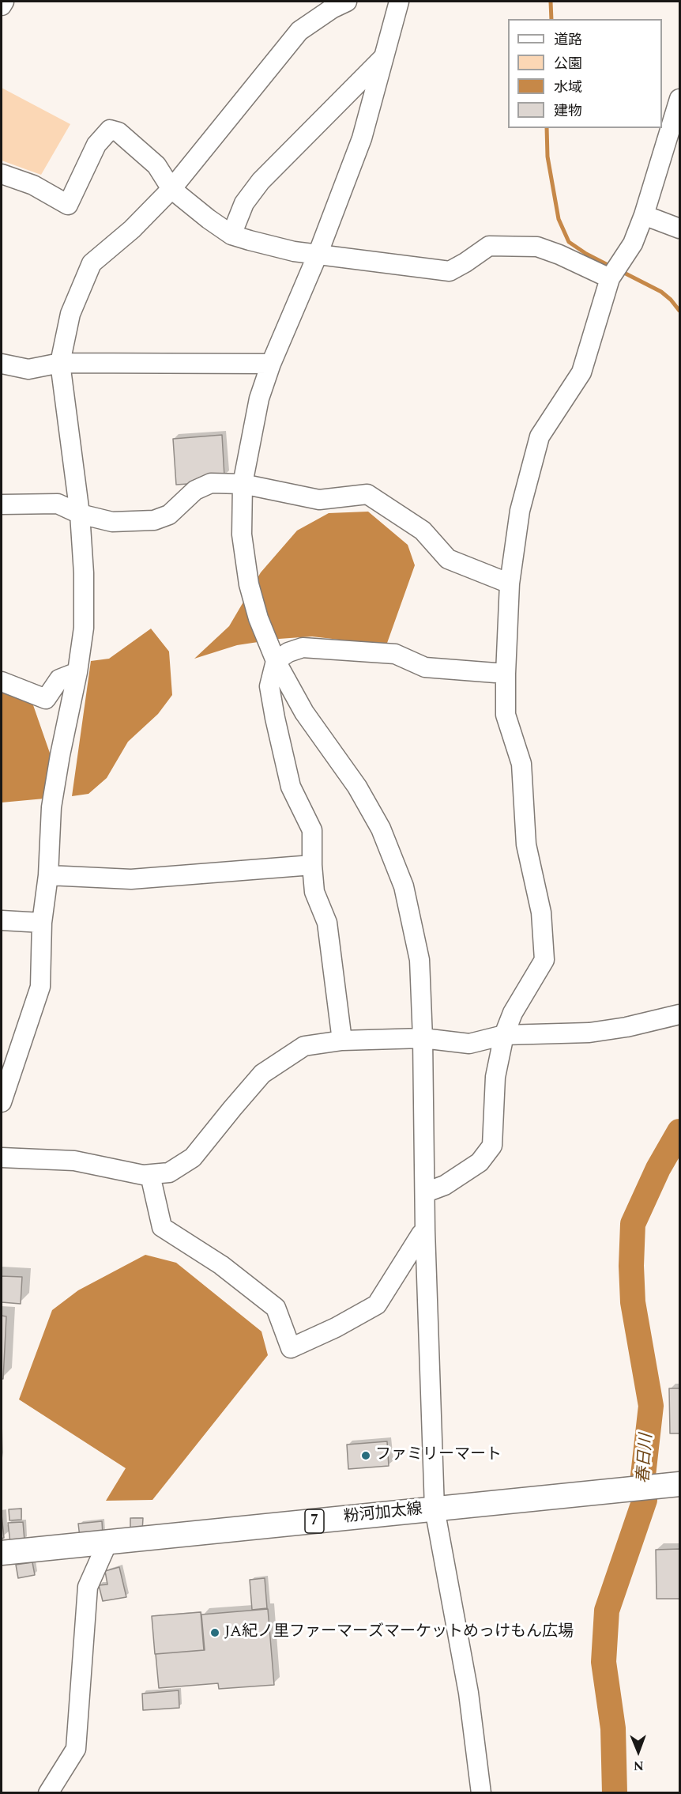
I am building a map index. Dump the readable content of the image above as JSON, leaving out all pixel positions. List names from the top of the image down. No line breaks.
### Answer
{"streets":{"main road":["粉河加太線","7"]},"water":["春日川"],"places":["ファミリーマート","JA紀ノ里ファーマーズマーケットめっけもん広場"],"legend":["道路","公園","水域","建物"],"north":"bottom"}
